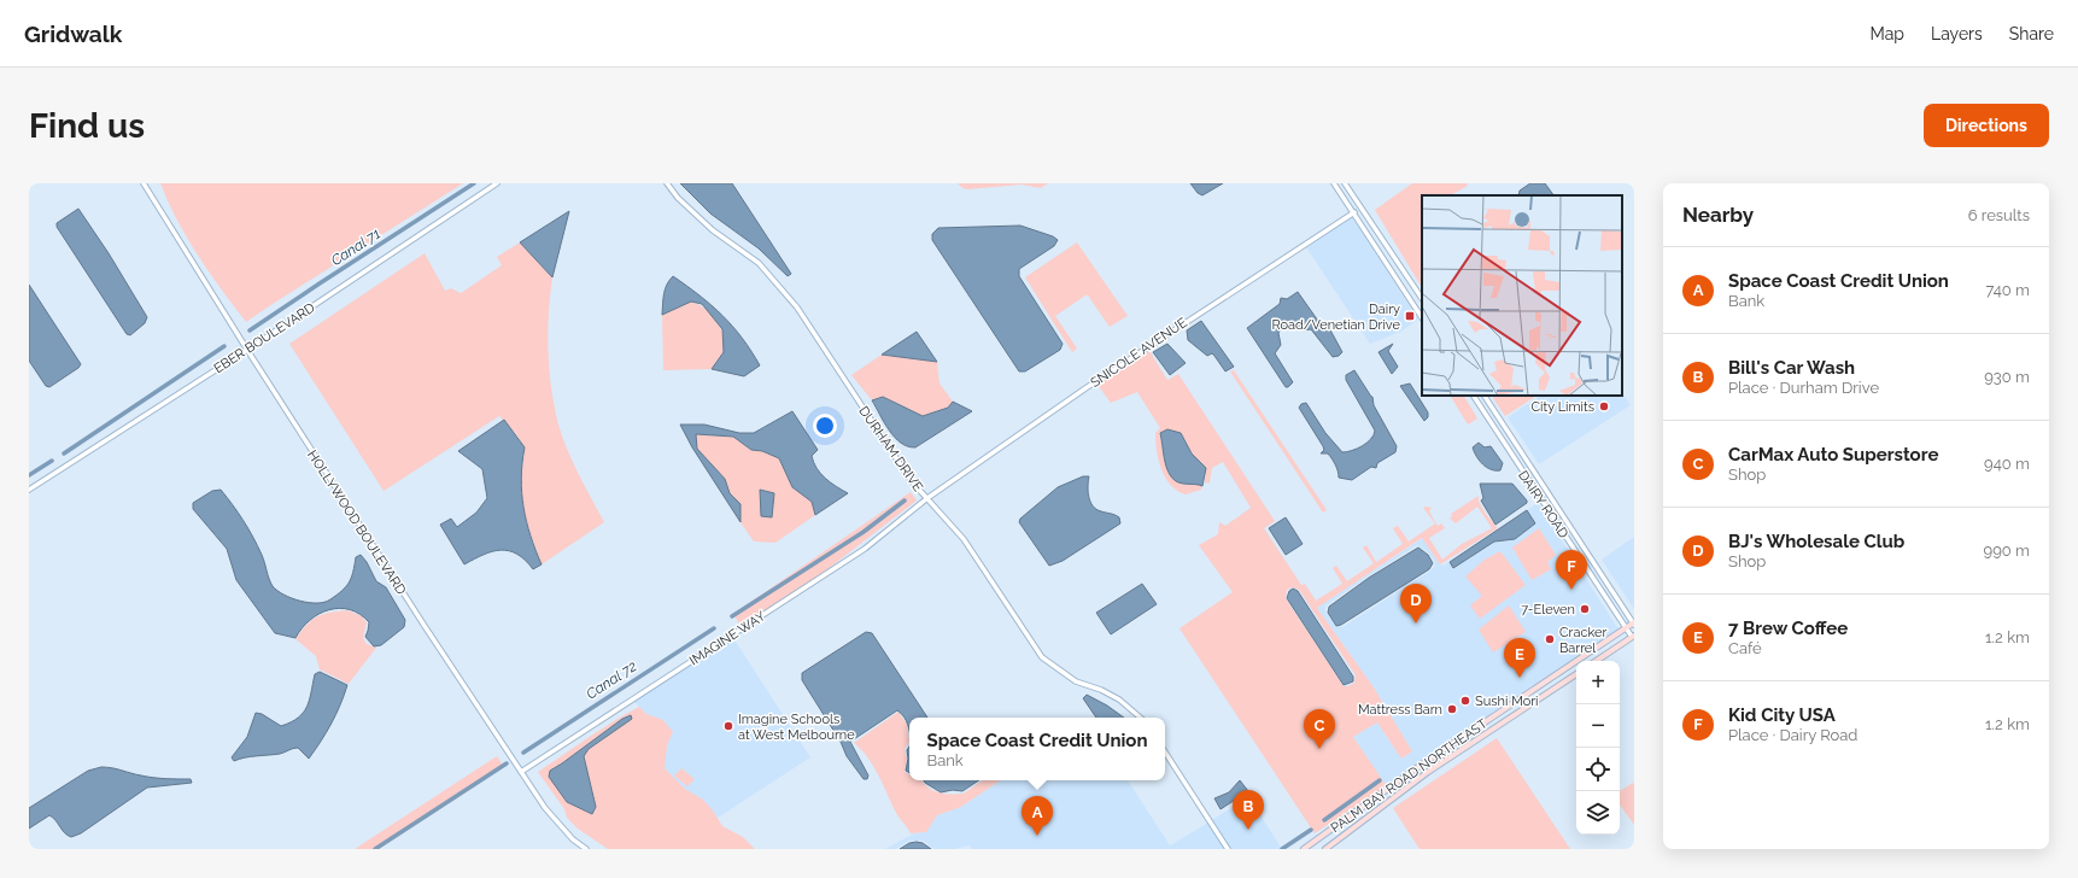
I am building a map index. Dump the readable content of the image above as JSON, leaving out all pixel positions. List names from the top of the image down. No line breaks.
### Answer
{"streets":{"main road":["PALM BAY ROAD NORTHEAST"],"street":["EBER BOULEVARD","SNICOLE AVENUE","DURHAM DRIVE","DAIRY ROAD","HOLLYWOOD BOULEVARD","IMAGINE WAY"]},"crossings":[["EBER BOULEVARD","HOLLYWOOD BOULEVARD"],["SNICOLE AVENUE","DURHAM DRIVE"],["SNICOLE AVENUE","IMAGINE WAY"],["DURHAM DRIVE","IMAGINE WAY"],["DAIRY ROAD","PALM BAY ROAD NORTHEAST"],["HOLLYWOOD BOULEVARD","IMAGINE WAY"]],"water":["Canal 71","Canal 72"],"places":{"transit":["Dairy Road/Venetian Drive"],"other":["City Limits","7-Eleven","Cracker Barrel","Sushi Mori","Mattress Barn","Imagine Schools at West Melbourne"]},"page":{"header":"Gridwalk","nav":["Map","Layers","Share"],"buttons":"Directions","title":"Find us","heading":["Nearby","6 results"],"list":[{"mark":"A","name":"Space Coast Credit Union","note":"Bank","value":"740 m"},{"mark":"B","name":"Bill's Car Wash","note":"Place · Durham Drive","value":"930 m"},{"mark":"C","name":"CarMax Auto Superstore","note":"Shop","value":"940 m"},{"mark":"D","name":"BJ's Wholesale Club","note":"Shop","value":"990 m"},{"mark":"E","name":"7 Brew Coffee","note":"Café","value":"1.2 km"},{"mark":"F","name":"Kid City USA","note":"Place · Dairy Road","value":"1.2 km"}],"pins":["F","D","E","C","B","A"],"map_buttons":["+","−"],"popup":["Space Coast Credit Union","Bank"]}}
